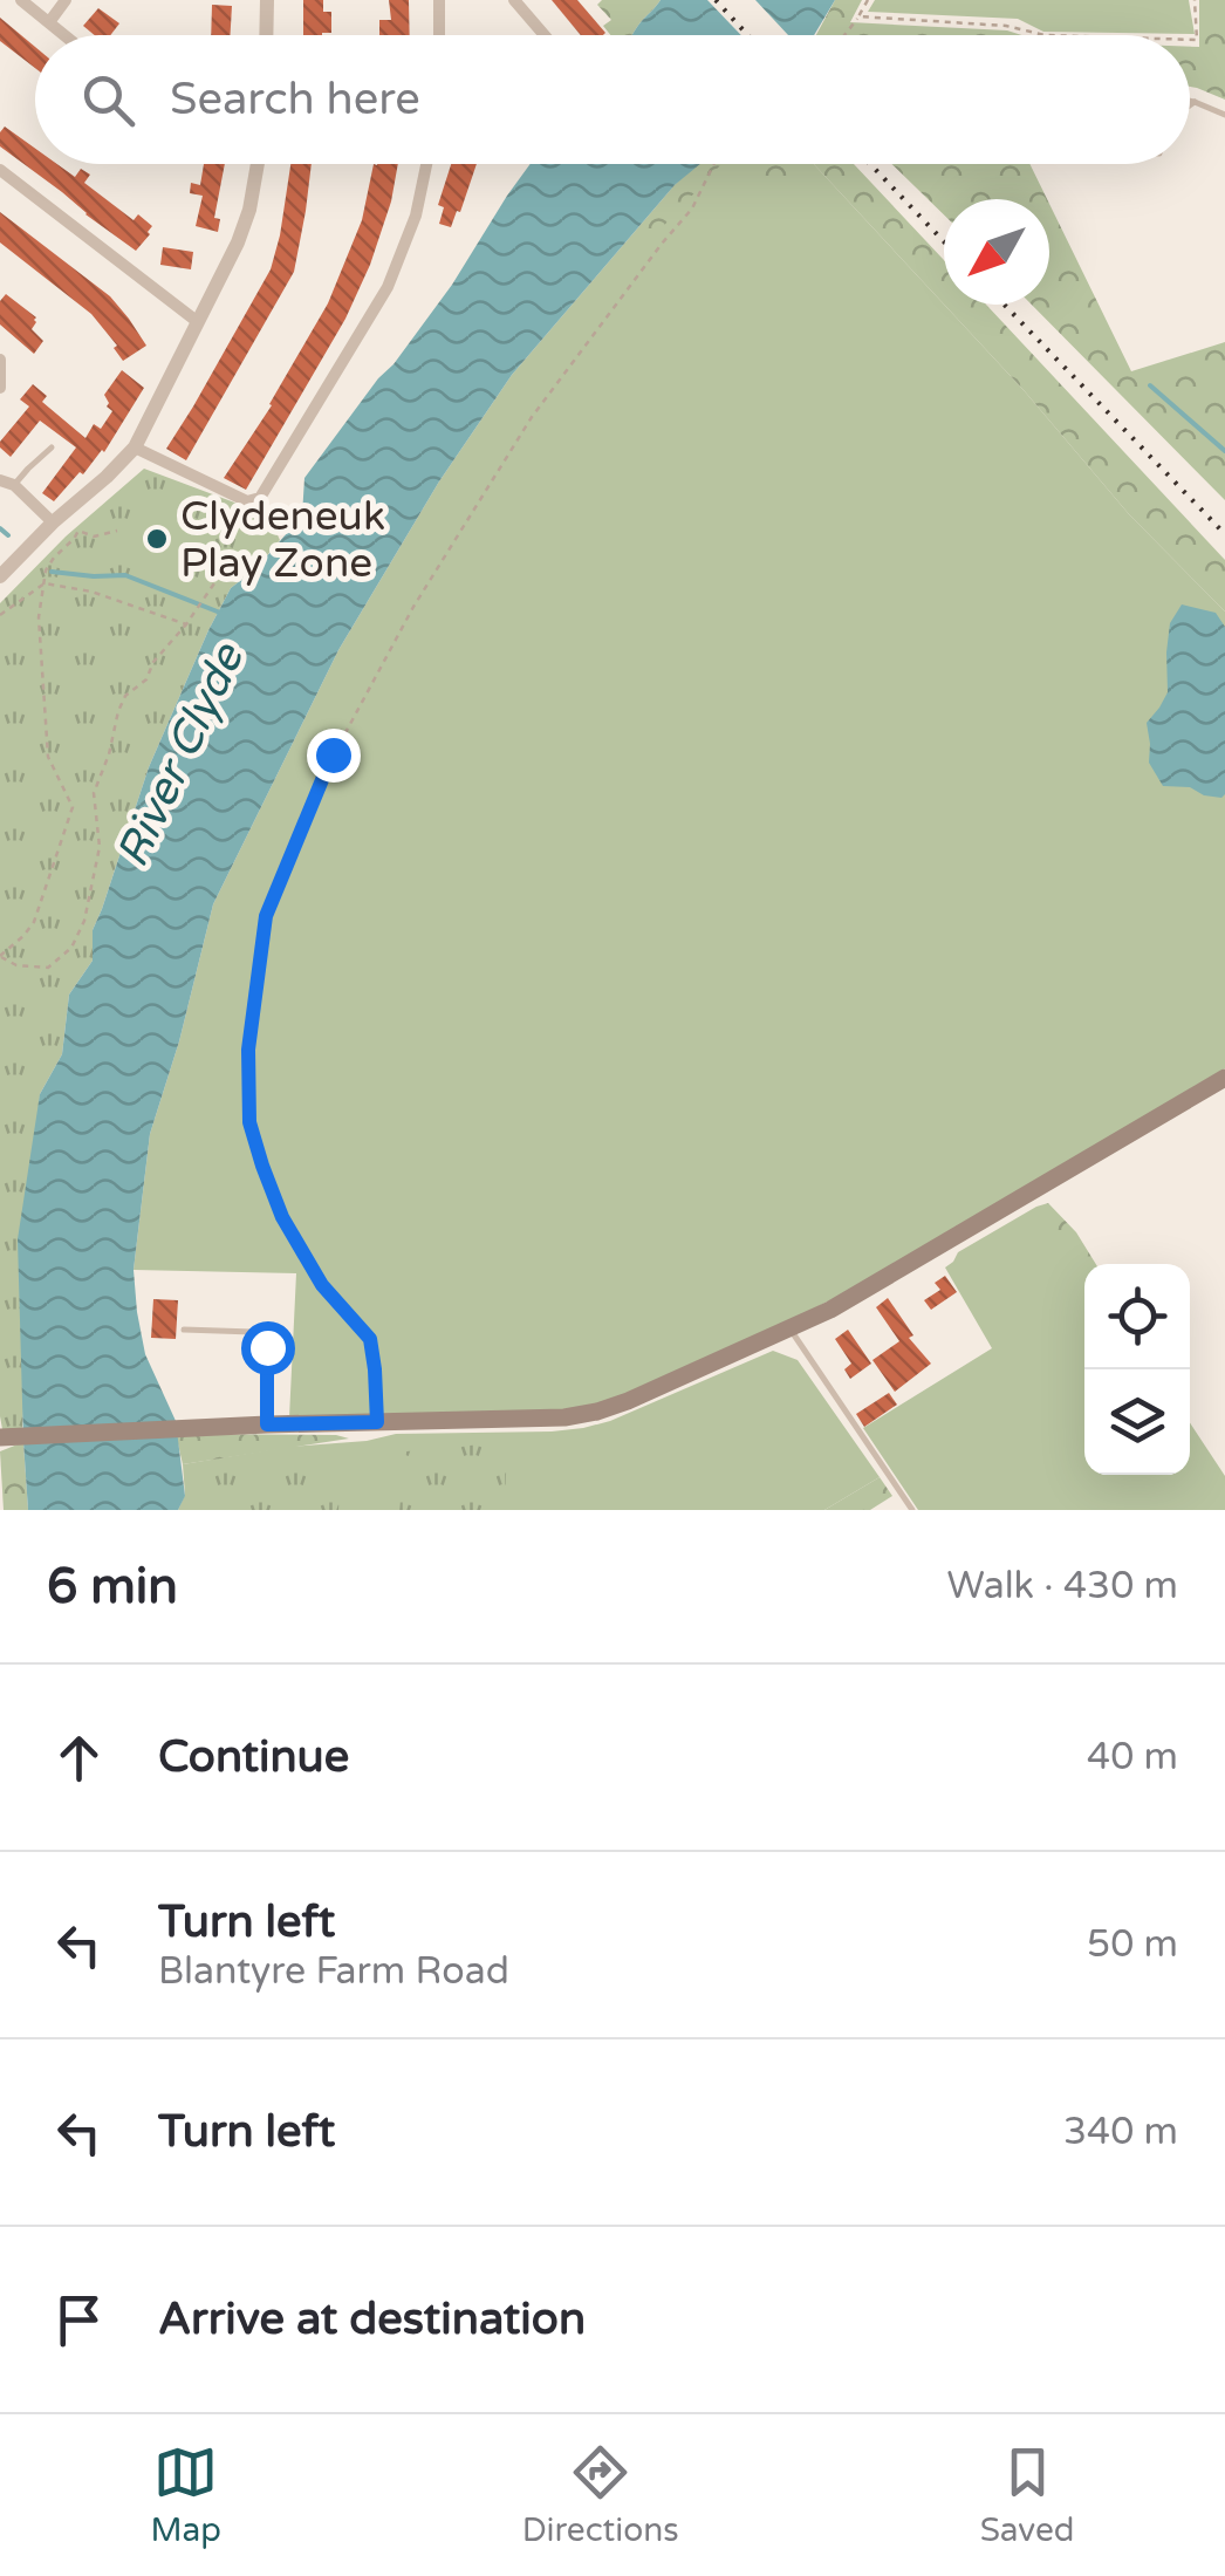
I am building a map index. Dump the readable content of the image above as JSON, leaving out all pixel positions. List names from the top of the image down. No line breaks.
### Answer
{"water":["River Clyde"],"places":["Clydeneuk Play Zone"],"north":"bottom left","page":{"search":"Search here","heading":["6 min","Walk · 430 m"],"list":[["Continue","40 m"],["Turn left","Blantyre Farm Road","50 m"],["Turn left","340 m"],"Arrive at destination"],"nav":["Map","Directions","Saved"]}}
